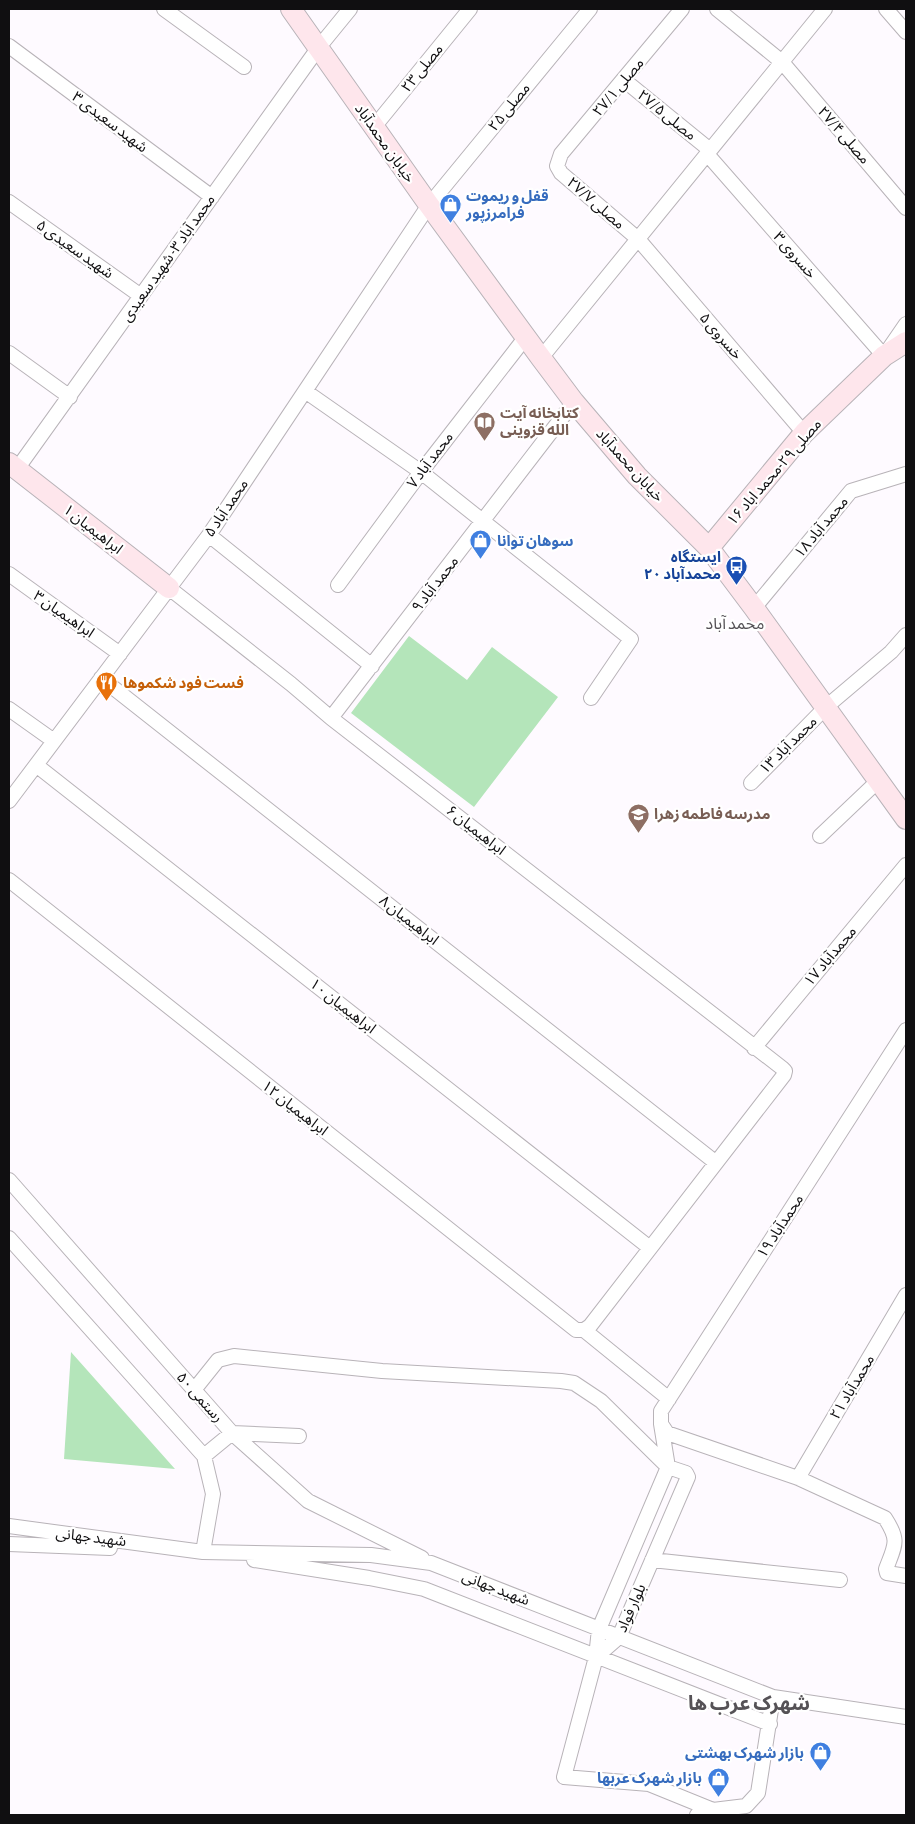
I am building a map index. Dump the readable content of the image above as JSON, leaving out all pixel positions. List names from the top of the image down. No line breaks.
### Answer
{"streets":{"street":["مصلی ۲۳","مصلی ۲۷/۱","مصلی ۲۵","مصلی ۲۷/۵","شهید سعیدی ۳","مصلی ۲۷/۴","خیابان محمدآباد","مصلی ۲۷/۷","شهید سعیدی ۵","خسروی ۳","محمد آباد ۳- شهید سعیدی","خسروی ۵","محمد آباد ۷","مصلی ۲۹-محمد اباد ۱۶","محمد آباد ۵","محمد آباد ۱۸","ابراهیمیان ۱","محمد آباد ۹","ابراهیمیان ۳","محمد آباد ۱۳","ابراهیمیان ۶","ابراهیمیان ۸","محمدآباد ۱۷","ابراهیمیان ۱۰","ابراهیمیان ۱۲","محمدآباد ۱۹","محمدآباد ۲۱","رستمی ۵۰","شهید جهانی","بلوار فواد"]},"crossings":[["مصلی ۲۳","خیابان محمدآباد"],["مصلی ۲۷/۱","مصلی ۲۷/۵"],["مصلی ۲۷/۱","مصلی ۲۷/۷"],["مصلی ۲۵","خیابان محمدآباد"],["مصلی ۲۵","محمد آباد ۵"],["مصلی ۲۷/۵","خسروی ۳"],["شهید سعیدی ۳","محمد آباد ۳- شهید سعیدی"],["خیابان محمدآباد","محمد آباد ۳- شهید سعیدی"],["خیابان محمدآباد","محمد آباد ۷"],["خیابان محمدآباد","مصلی ۲۹-محمد اباد ۱۶"],["خیابان محمدآباد","محمد آباد ۵"],["خیابان محمدآباد","محمد آباد ۱۸"],["خیابان محمدآباد","محمد آباد ۹"],["خیابان محمدآباد","محمد آباد ۱۳"],["مصلی ۲۷/۷","خسروی ۵"],["شهید سعیدی ۵","محمد آباد ۳- شهید سعیدی"],["خسروی ۳","مصلی ۲۹-محمد اباد ۱۶"],["محمد آباد ۳- شهید سعیدی","ابراهیمیان ۱"],["خسروی ۵","مصلی ۲۹-محمد اباد ۱۶"],["محمد آباد ۵","ابراهیمیان ۱"],["محمد آباد ۵","ابراهیمیان ۳"],["محمد آباد ۵","ابراهیمیان ۶"],["محمد آباد ۵","ابراهیمیان ۸"],["محمد آباد ۵","ابراهیمیان ۱۰"],["ابراهیمیان ۱","ابراهیمیان ۶"],["محمد آباد ۹","ابراهیمیان ۶"],["ابراهیمیان ۶","ابراهیمیان ۸"],["ابراهیمیان ۶","محمدآباد ۱۷"],["ابراهیمیان ۱۲","محمدآباد ۱۹"],["رستمی ۵۰","شهید جهانی"],["شهید جهانی","بلوار فواد"]],"districts":["محمد آباد","شهرک عرب ها"],"places":{"shop":["قفل و ریموت فرامرزپور","سوهان توانا","بازار شهرک بهشتی","بازار شهرک عربها"],"library":["کتابخانه آیت الله قزوینی"],"bus stop":["ایستگاه محمدآباد ۲۰"],"restaurant":["فست فود شکموها"],"school or university":["مدرسه فاطمه زهرا"]}}
